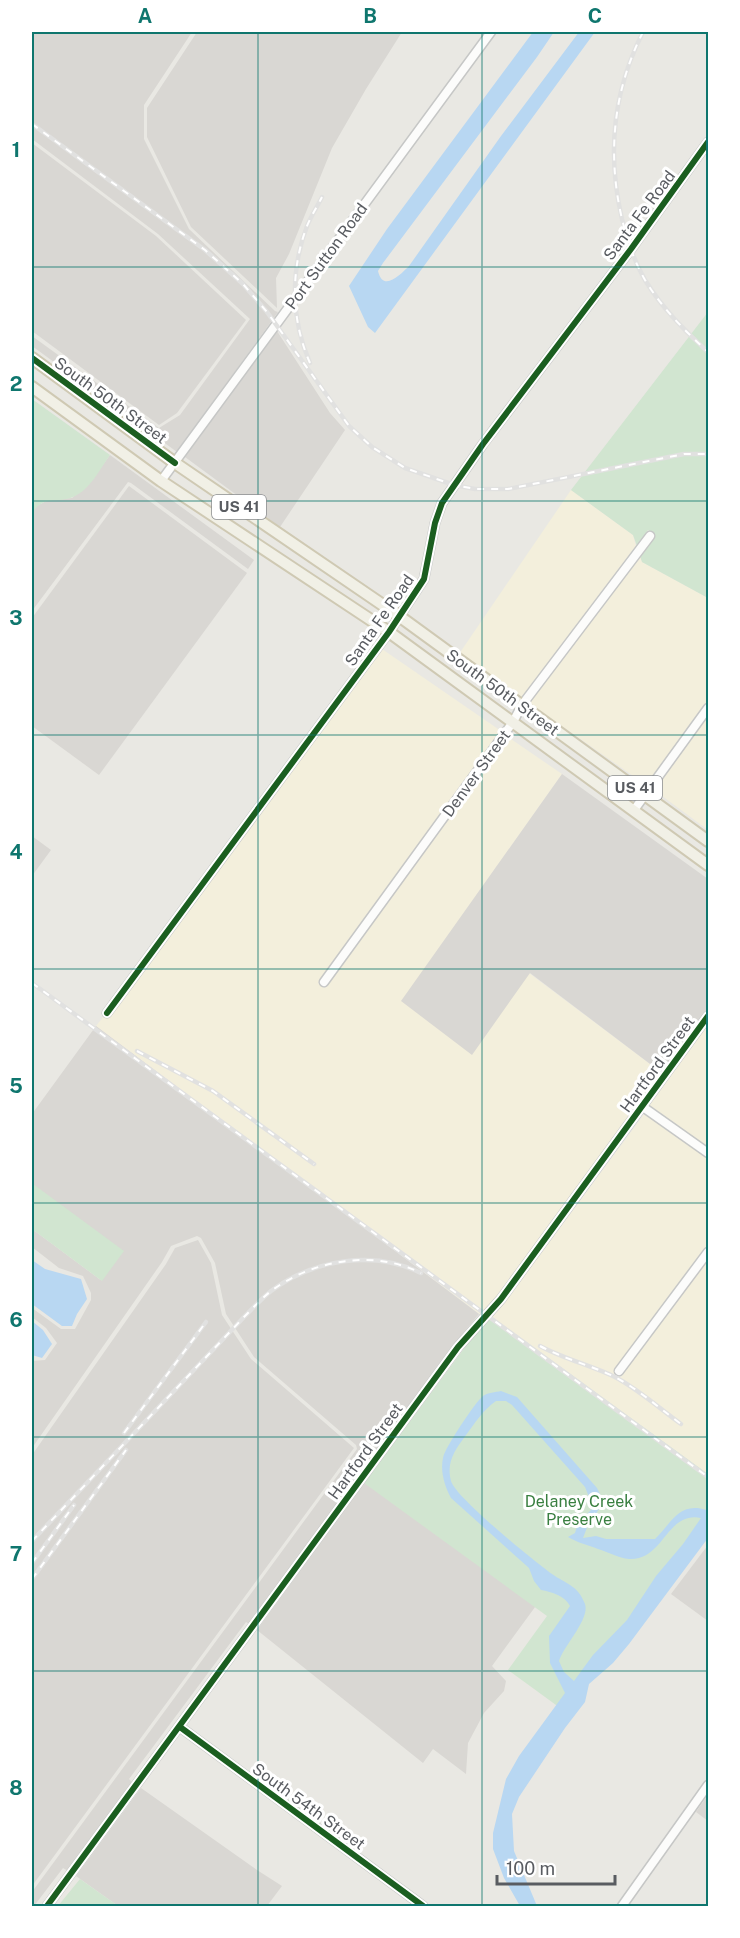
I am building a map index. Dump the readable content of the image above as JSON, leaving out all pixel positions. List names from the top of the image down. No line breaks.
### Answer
{"streets":{"main road":["South 50th Street","US 41"],"street":["Santa Fe Road","Port Sutton Road","Denver Street","Hartford Street","South 54th Street"]},"crossings":[["Santa Fe Road","South 50th Street"],["Port Sutton Road","South 50th Street"],["South 50th Street","Denver Street"],["Hartford Street","South 54th Street"]],"parks":["Delaney Creek Preserve"],"scale_bar":"100 m","grid":{"columns":["A","B","C"],"rows":["1","2","3","4","5","6","7","8"]}}
